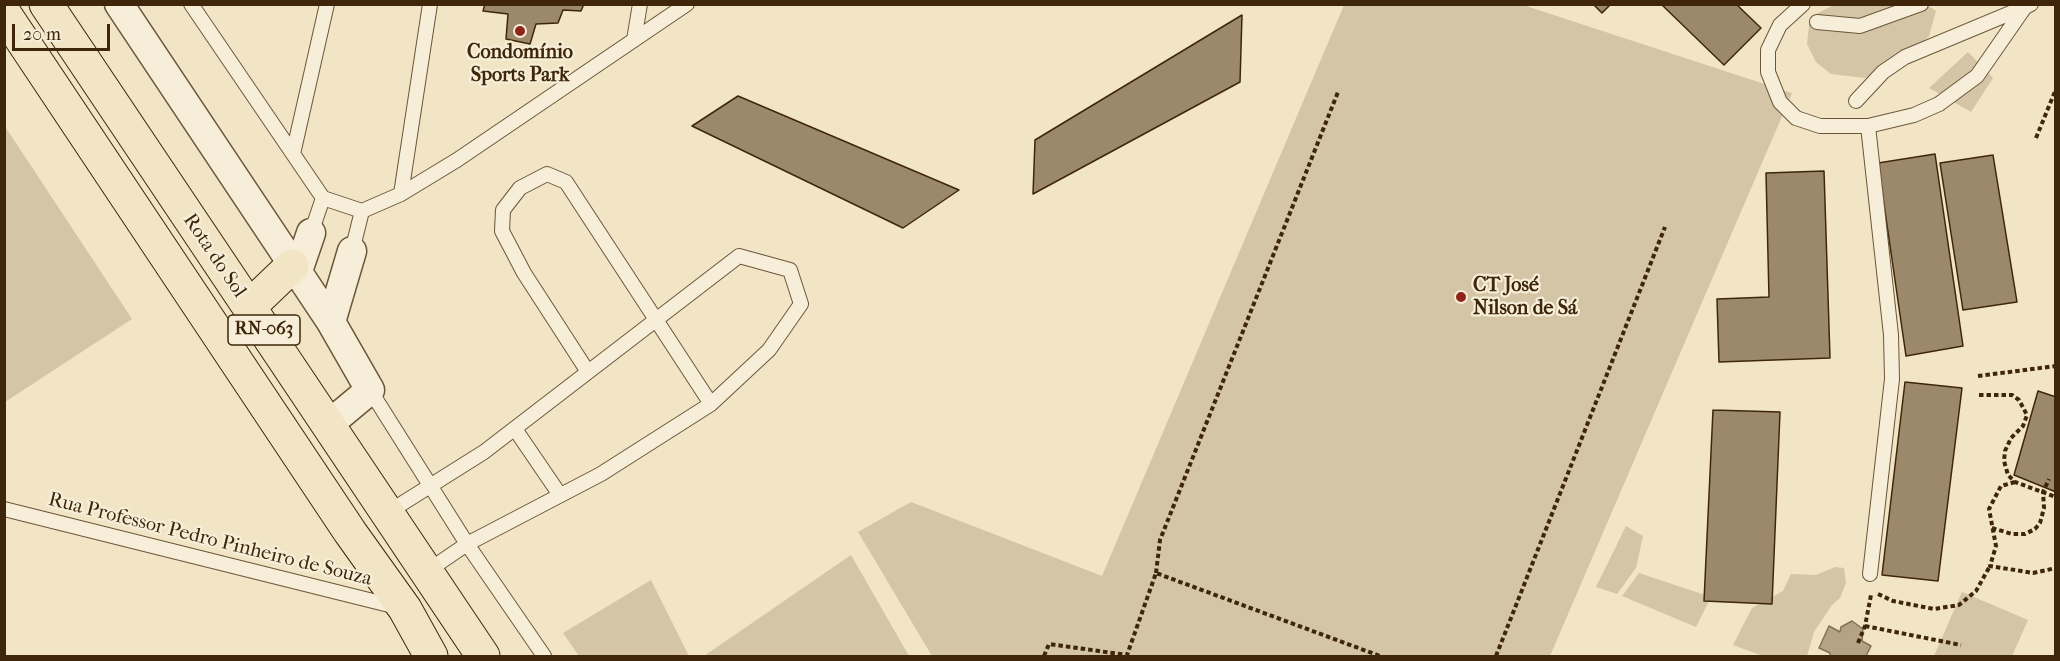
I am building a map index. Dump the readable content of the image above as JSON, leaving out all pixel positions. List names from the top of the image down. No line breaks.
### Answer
{"streets":{"main road":["Rota do Sol","RN-063"],"lane":["Rua Professor Pedro Pinheiro de Souza"]},"crossings":[["Rota do Sol","Rua Professor Pedro Pinheiro de Souza"]],"places":["Condomínio Sports Park","CT José Nilson de Sá"],"scale_bar":"20 m"}
